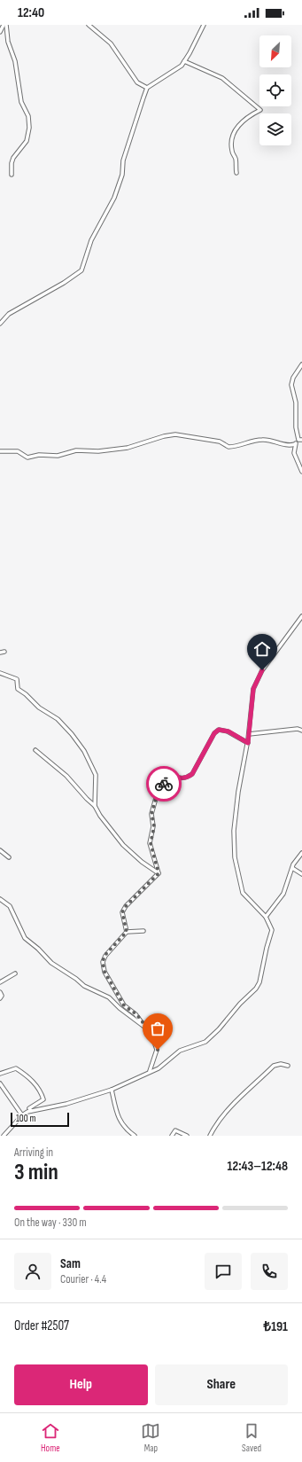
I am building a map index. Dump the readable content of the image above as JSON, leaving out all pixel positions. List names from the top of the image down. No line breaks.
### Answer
{"scale_bar":"100 m","north":"bottom left","page":{"status":"12:40","scale":"100 m","heading":["3 min","Arriving in","12:43–12:48"],"panel":["Sam","Courier · 4.4","Order #2507","₺191"],"bar":"On the way · 330 m","buttons":["Help","Share"],"tabs":["Home","Map","Saved"]}}
